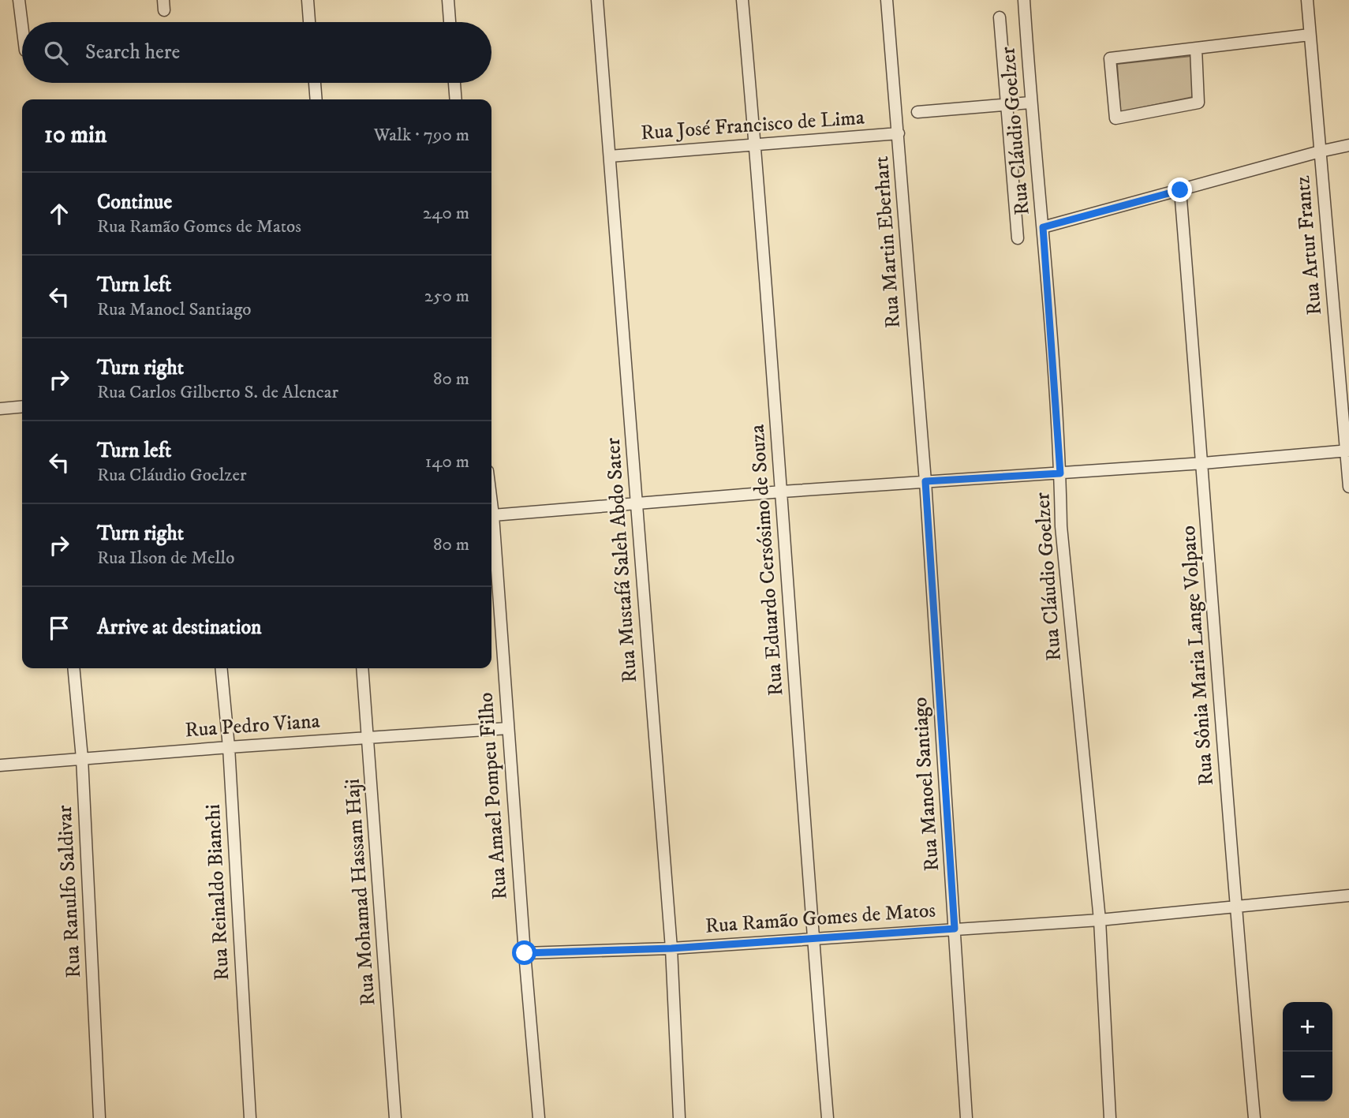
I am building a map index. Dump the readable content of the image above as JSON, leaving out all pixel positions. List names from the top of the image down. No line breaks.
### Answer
{"streets":{"street":["Rua José Francisco de Lima","Rua Cláudio Goelzer","Rua Martin Eberhart","Rua Artur Frantz","Rua Mustafá Saleh Abdo Sater","Rua Eduardo Cersósimo de Souza","Rua Sônia Maria Lange Volpato","Rua Pedro Viana","Rua Manoel Santiago","Rua Amael Pompeu Filho","Rua Ranulfo Saldivar","Rua Reinaldo Bianchi","Rua Mohamad Hassam Haji","Rua Ramão Gomes de Matos"]},"crossings":[["Rua José Francisco de Lima","Rua Martin Eberhart"],["Rua José Francisco de Lima","Rua Mustafá Saleh Abdo Sater"],["Rua José Francisco de Lima","Rua Eduardo Cersósimo de Souza"],["Rua Cláudio Goelzer","Rua Ramão Gomes de Matos"],["Rua Martin Eberhart","Rua Manoel Santiago"],["Rua Mustafá Saleh Abdo Sater","Rua Ramão Gomes de Matos"],["Rua Eduardo Cersósimo de Souza","Rua Ramão Gomes de Matos"],["Rua Sônia Maria Lange Volpato","Rua Ramão Gomes de Matos"],["Rua Pedro Viana","Rua Amael Pompeu Filho"],["Rua Pedro Viana","Rua Ranulfo Saldivar"],["Rua Pedro Viana","Rua Reinaldo Bianchi"],["Rua Pedro Viana","Rua Mohamad Hassam Haji"],["Rua Manoel Santiago","Rua Ramão Gomes de Matos"],["Rua Amael Pompeu Filho","Rua Ramão Gomes de Matos"]],"page":{"search":"Search here","heading":["10 min","Walk · 790 m"],"list":[["Continue","Rua Ramão Gomes de Matos","240 m"],["Turn left","Rua Manoel Santiago","250 m"],["Turn right","Rua Carlos Gilberto S. de Alencar","80 m"],["Turn left","Rua Cláudio Goelzer","140 m"],["Turn right","Rua Ilson de Mello","80 m"],"Arrive at destination"],"map_buttons":["+","−"]}}
